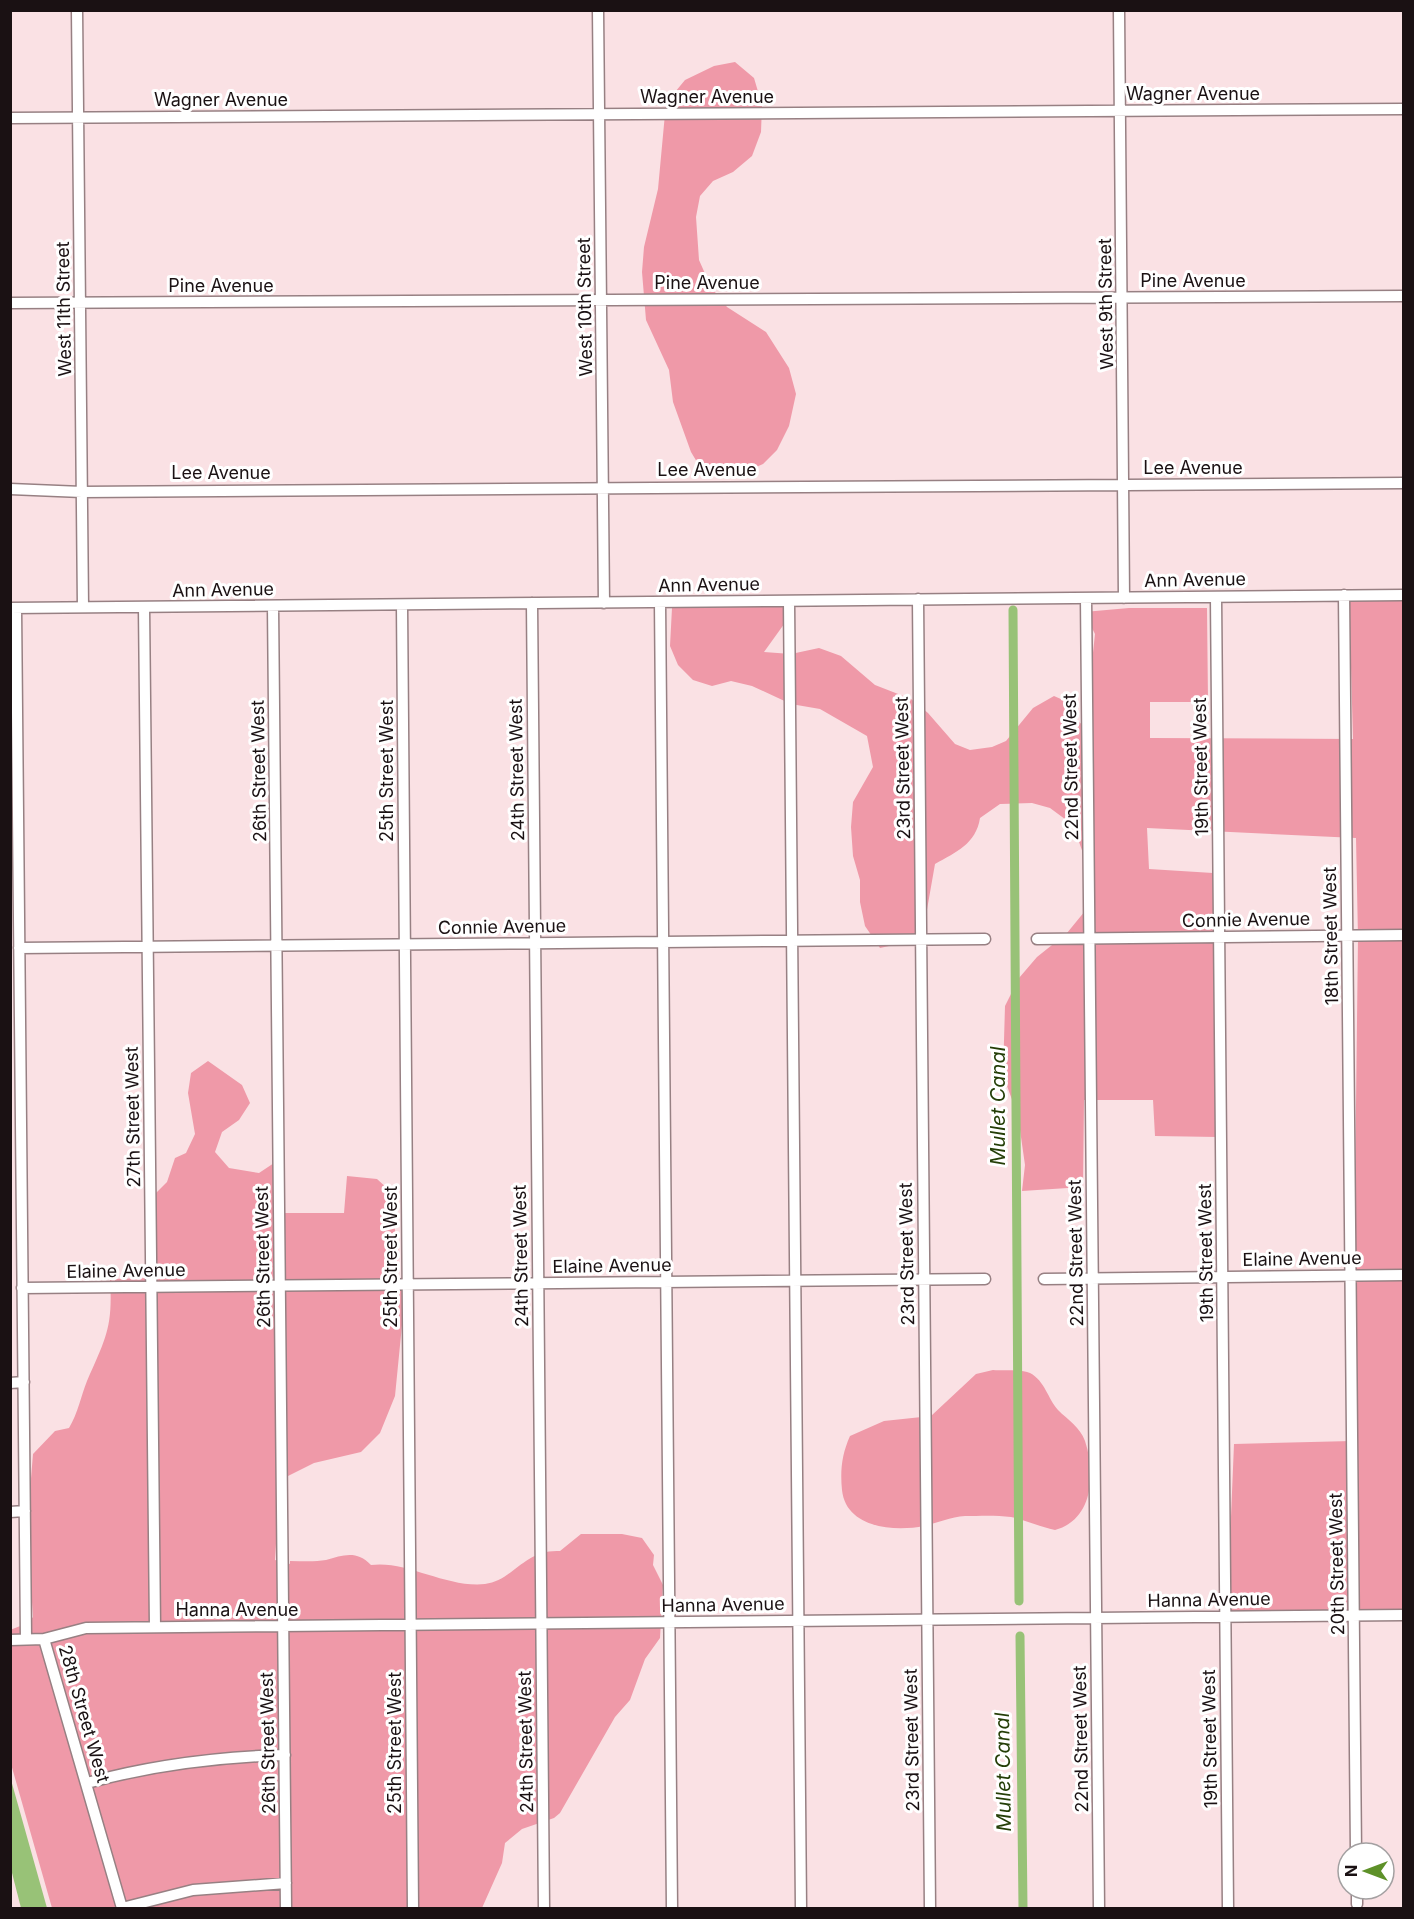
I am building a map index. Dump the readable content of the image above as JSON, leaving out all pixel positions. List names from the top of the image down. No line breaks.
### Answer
{"streets":{"street":["Wagner Avenue","Pine Avenue","West 9th Street","West 10th Street","West 11th Street","Lee Avenue","Ann Avenue","22nd Street West","19th Street West","23rd Street West","24th Street West","26th Street West","25th Street West","Connie Avenue","18th Street West","27th Street West","Elaine Avenue","20th Street West","Hanna Avenue","28th Street West"]},"crossings":[["Wagner Avenue","West 9th Street"],["Wagner Avenue","West 10th Street"],["Wagner Avenue","West 11th Street"],["Pine Avenue","West 9th Street"],["Pine Avenue","West 10th Street"],["Pine Avenue","West 11th Street"],["West 9th Street","Lee Avenue"],["West 9th Street","Ann Avenue"],["West 10th Street","Lee Avenue"],["West 10th Street","Ann Avenue"],["West 11th Street","Lee Avenue"],["West 11th Street","Ann Avenue"],["Ann Avenue","22nd Street West"],["Ann Avenue","19th Street West"],["Ann Avenue","23rd Street West"],["Ann Avenue","24th Street West"],["Ann Avenue","26th Street West"],["Ann Avenue","25th Street West"],["Ann Avenue","18th Street West"],["Ann Avenue","27th Street West"],["22nd Street West","Connie Avenue"],["22nd Street West","Elaine Avenue"],["22nd Street West","Hanna Avenue"],["19th Street West","Connie Avenue"],["19th Street West","Elaine Avenue"],["19th Street West","Hanna Avenue"],["23rd Street West","Connie Avenue"],["23rd Street West","Elaine Avenue"],["23rd Street West","Hanna Avenue"],["24th Street West","Connie Avenue"],["24th Street West","Elaine Avenue"],["24th Street West","Hanna Avenue"],["26th Street West","Connie Avenue"],["26th Street West","Elaine Avenue"],["26th Street West","Hanna Avenue"],["25th Street West","Connie Avenue"],["25th Street West","Elaine Avenue"],["25th Street West","Hanna Avenue"],["Connie Avenue","18th Street West"],["Connie Avenue","27th Street West"],["18th Street West","Elaine Avenue"],["18th Street West","20th Street West"],["27th Street West","Elaine Avenue"],["27th Street West","Hanna Avenue"],["Elaine Avenue","20th Street West"],["20th Street West","Hanna Avenue"],["Hanna Avenue","28th Street West"]],"water":["Mullet Canal"],"north":"left"}
